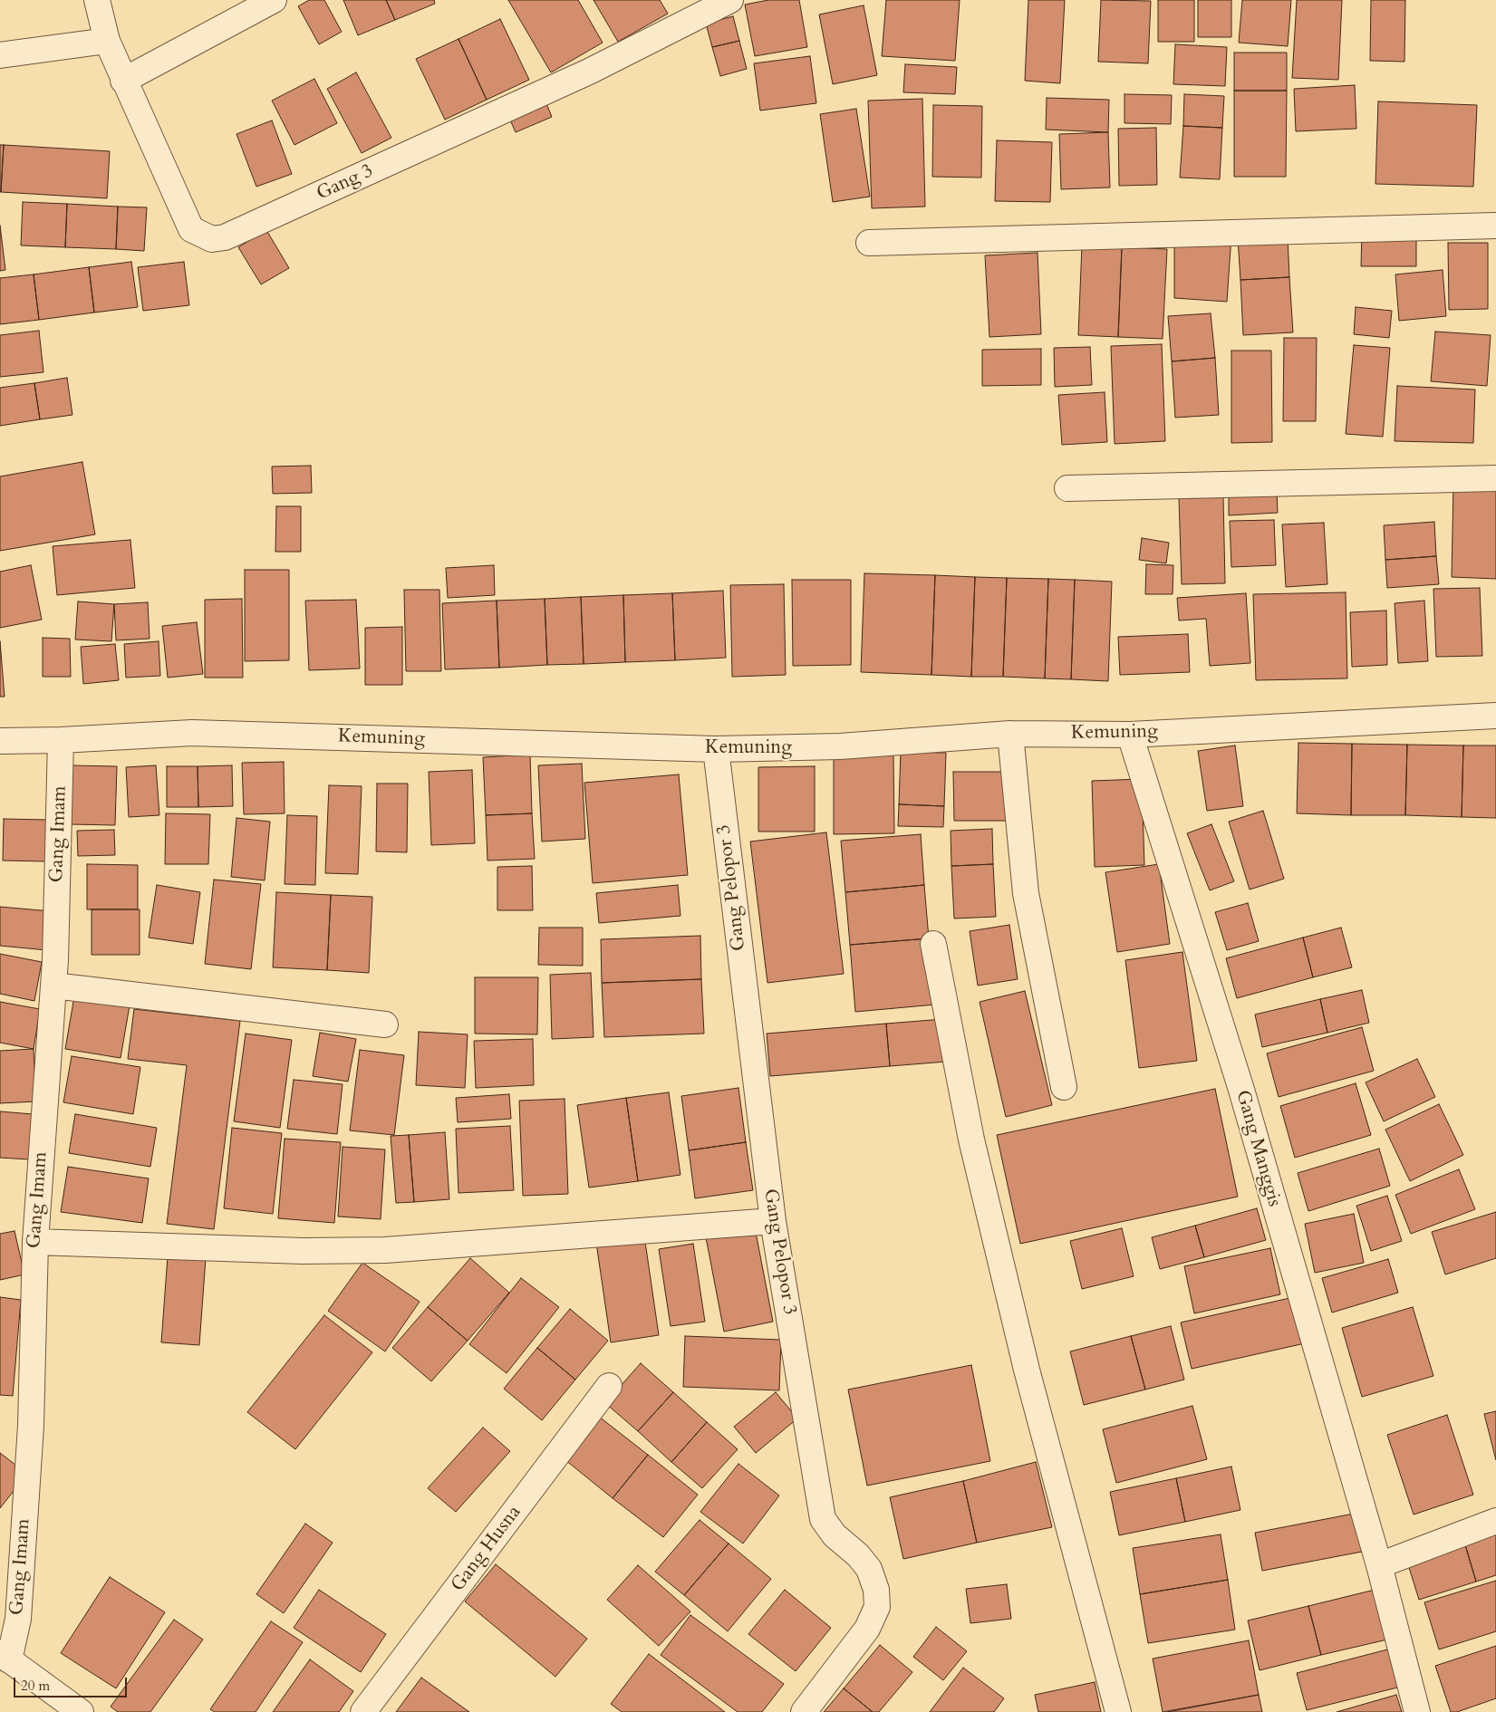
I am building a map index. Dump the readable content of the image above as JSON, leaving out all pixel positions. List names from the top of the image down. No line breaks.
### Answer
{"streets":{"street":["Gang 3","Kemuning","Gang Imam","Gang Pelopor 3","Gang Manggis","Gang Husna"]},"crossings":[["Kemuning","Gang Imam"],["Kemuning","Gang Pelopor 3"],["Kemuning","Gang Manggis"]],"scale_bar":"20 m"}
